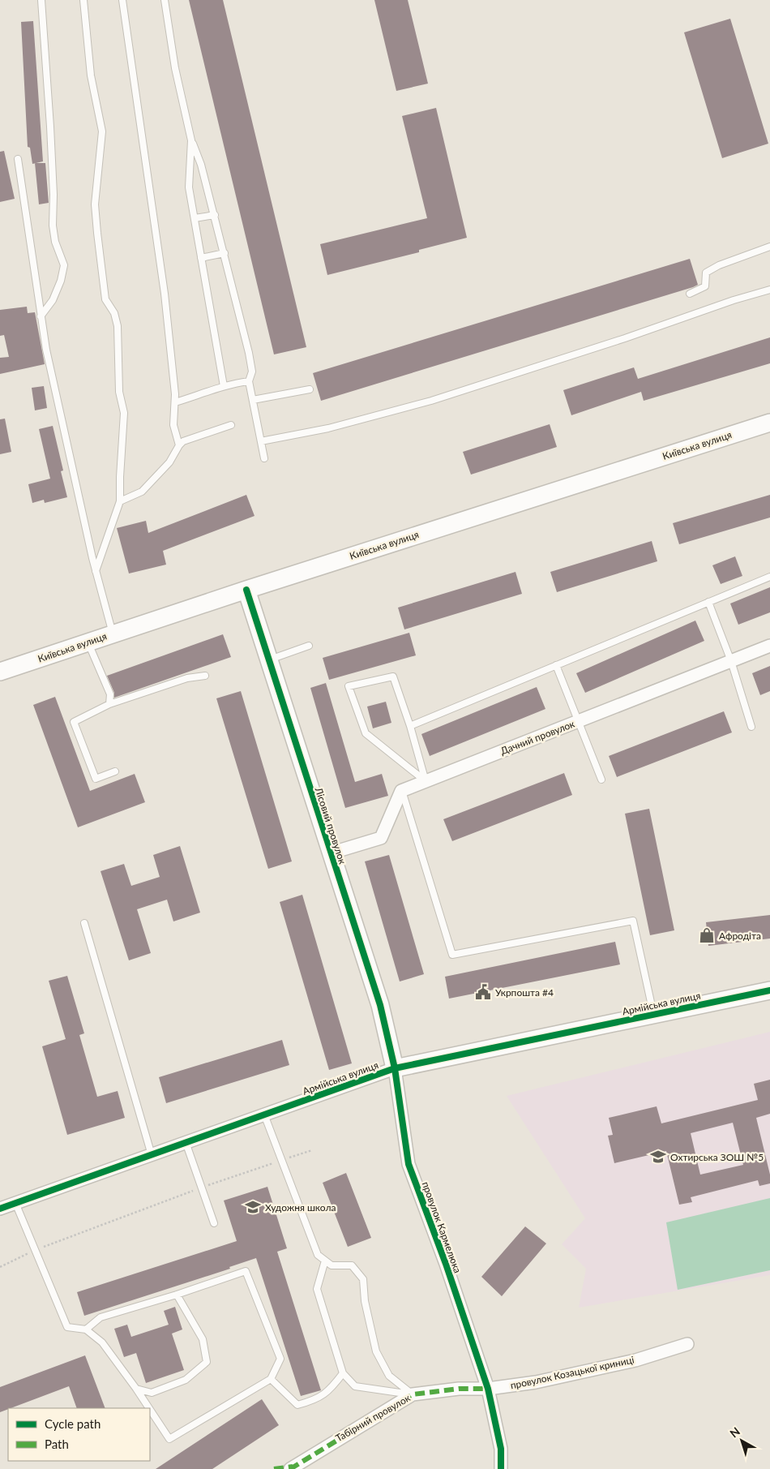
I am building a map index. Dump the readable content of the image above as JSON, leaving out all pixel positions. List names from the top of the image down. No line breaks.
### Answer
{"streets":{"main road":["Київська вулиця","Лісовий провулок","Армійська вулиця"],"street":["Дачний провулок","провулок Кармелюка","провулок Козацької криниці","Табірний провулок"]},"crossings":[["Київська вулиця","Лісовий провулок"],["Лісовий провулок","Армійська вулиця"],["Лісовий провулок","провулок Кармелюка"],["Армійська вулиця","провулок Кармелюка"],["провулок Кармелюка","провулок Козацької криниці"],["провулок Кармелюка","Табірний провулок"],["провулок Козацької криниці","Табірний провулок"]],"places":{"shop":["Афродіта"],"public building":["Укрпошта #4"],"school or university":["Охтирська ЗОШ №5","Художня школа"]},"legend":["Cycle path","Path"],"north":"top left"}
